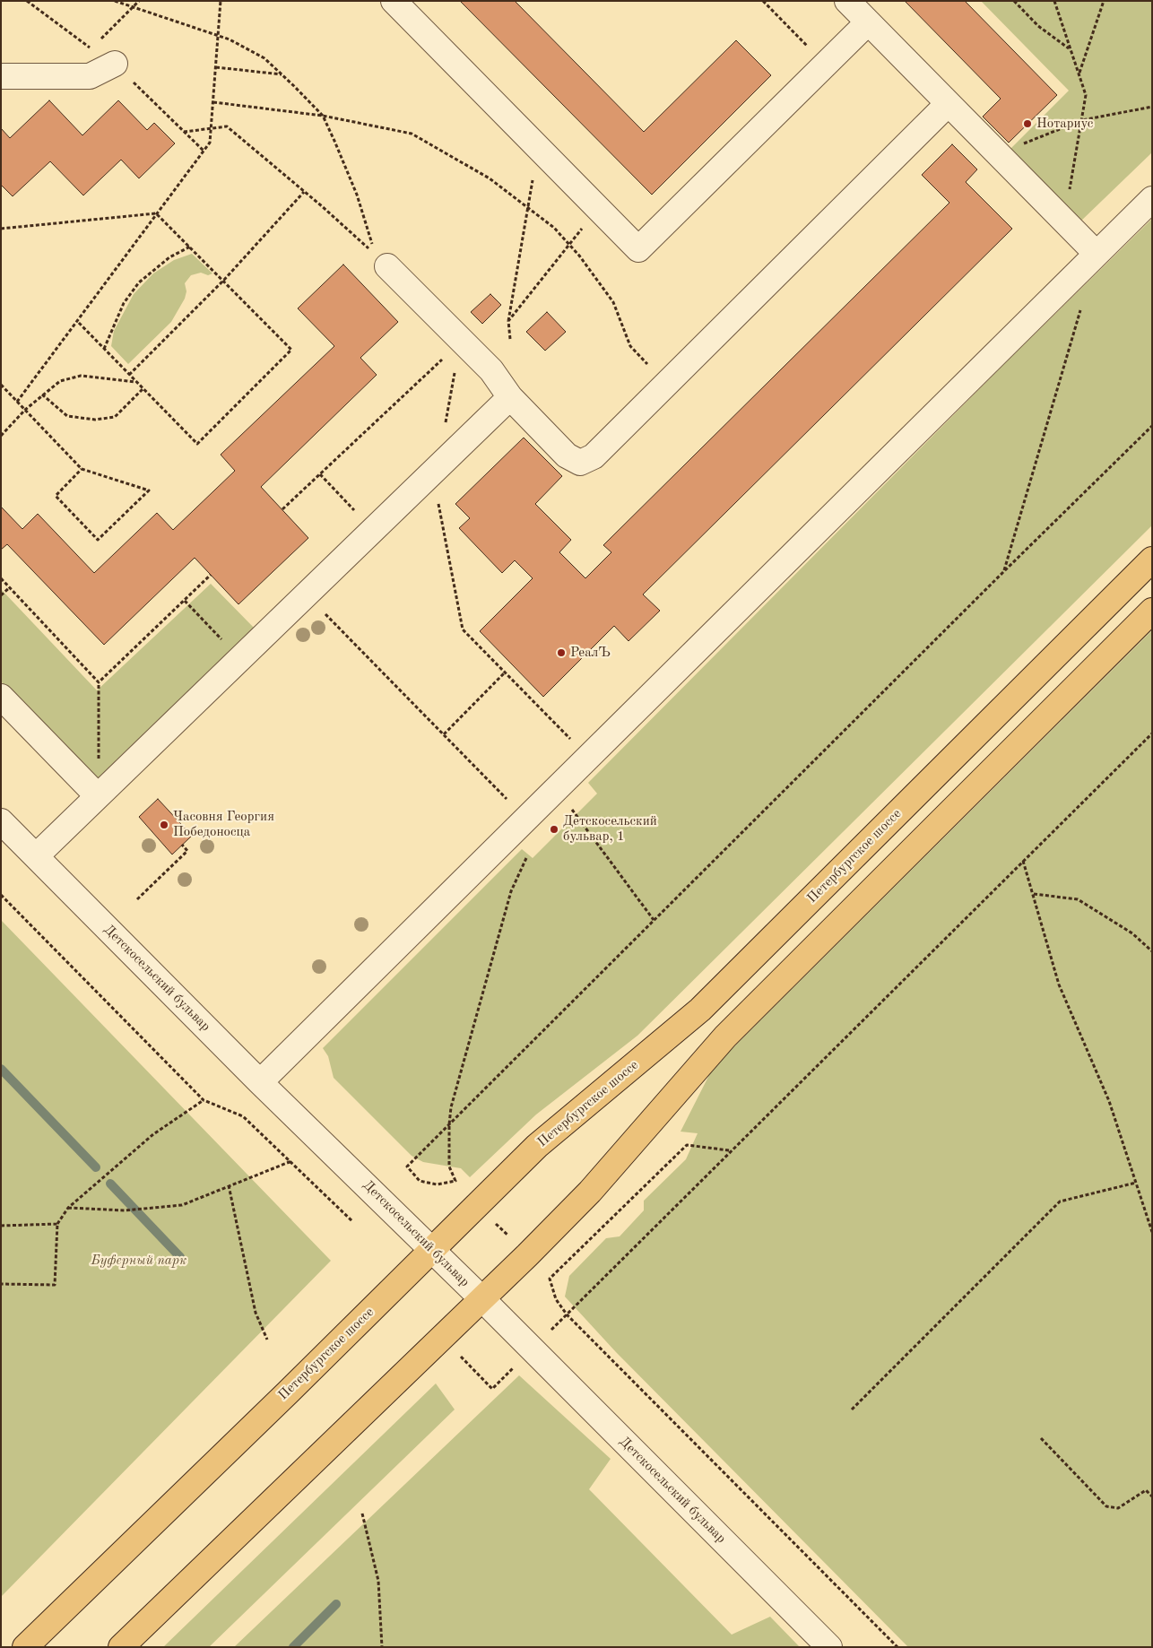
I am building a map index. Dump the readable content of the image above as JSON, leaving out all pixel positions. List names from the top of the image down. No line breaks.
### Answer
{"streets":{"main road":["Петербургское шоссе"],"street":["Детскосельский бульвар"]},"crossings":[["Петербургское шоссе","Детскосельский бульвар"]],"parks":["Буферный парк"],"places":["Нотариус","РеалЪ","Часовня Георгия Победоносца","Детскосельский бульвар, 1"]}
